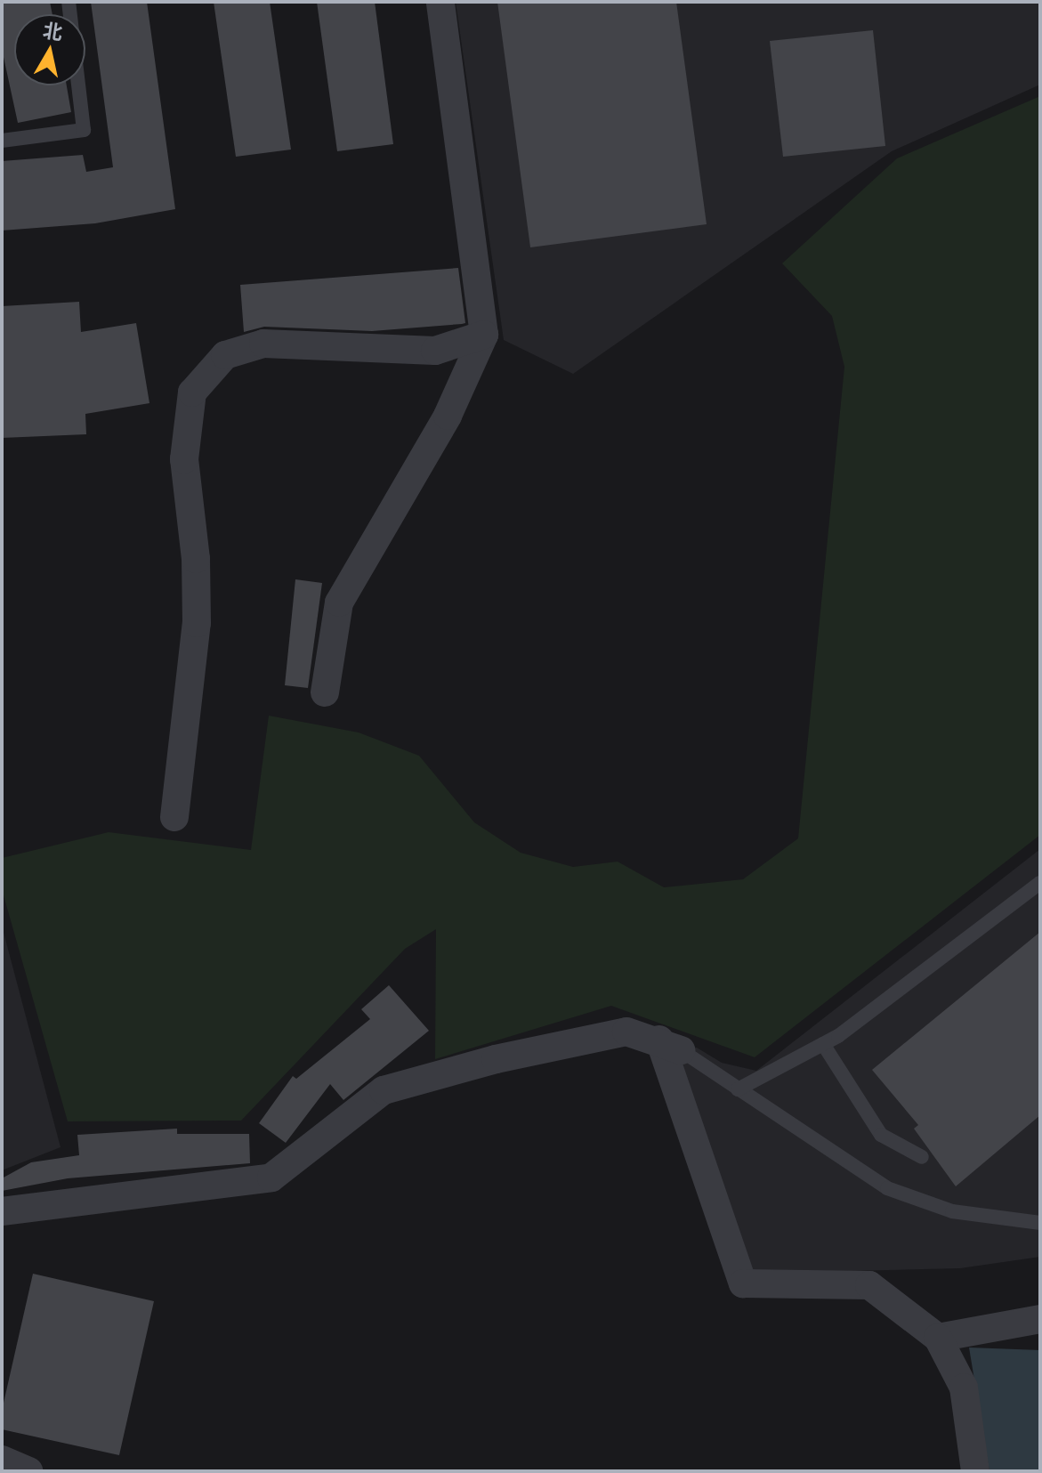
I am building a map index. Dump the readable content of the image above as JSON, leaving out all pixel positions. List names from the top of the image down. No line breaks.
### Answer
{"north":"top"}
